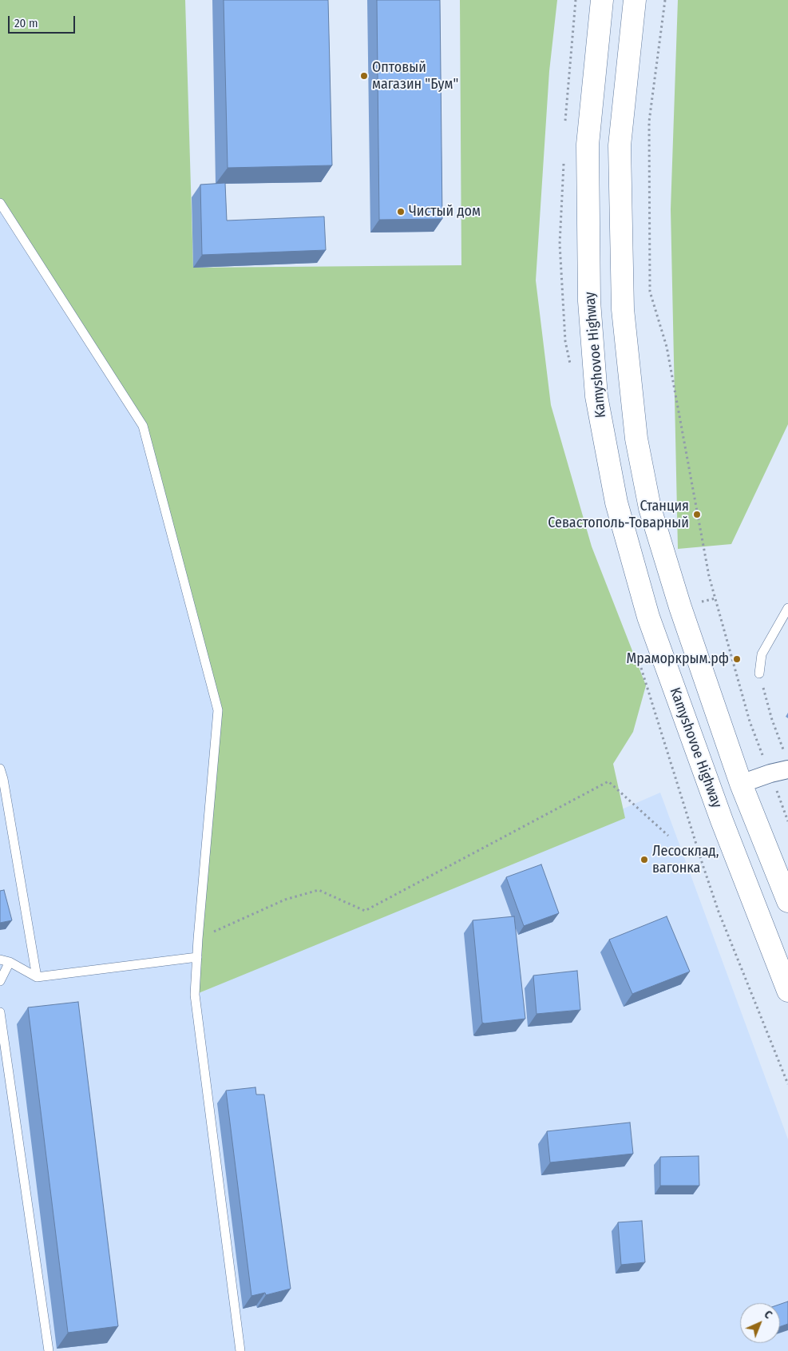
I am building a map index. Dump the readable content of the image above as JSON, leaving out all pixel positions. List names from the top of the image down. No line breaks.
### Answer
{"streets":{"main road":["Kamyshovoe Highway"]},"places":["Оптовый магазин \"Бум\"","Чистый дом","Станция Севастополь-Товарный","Мраморкрым.рф","Лесосклад, вагонка"],"scale_bar":"20 m","north":"top right"}
